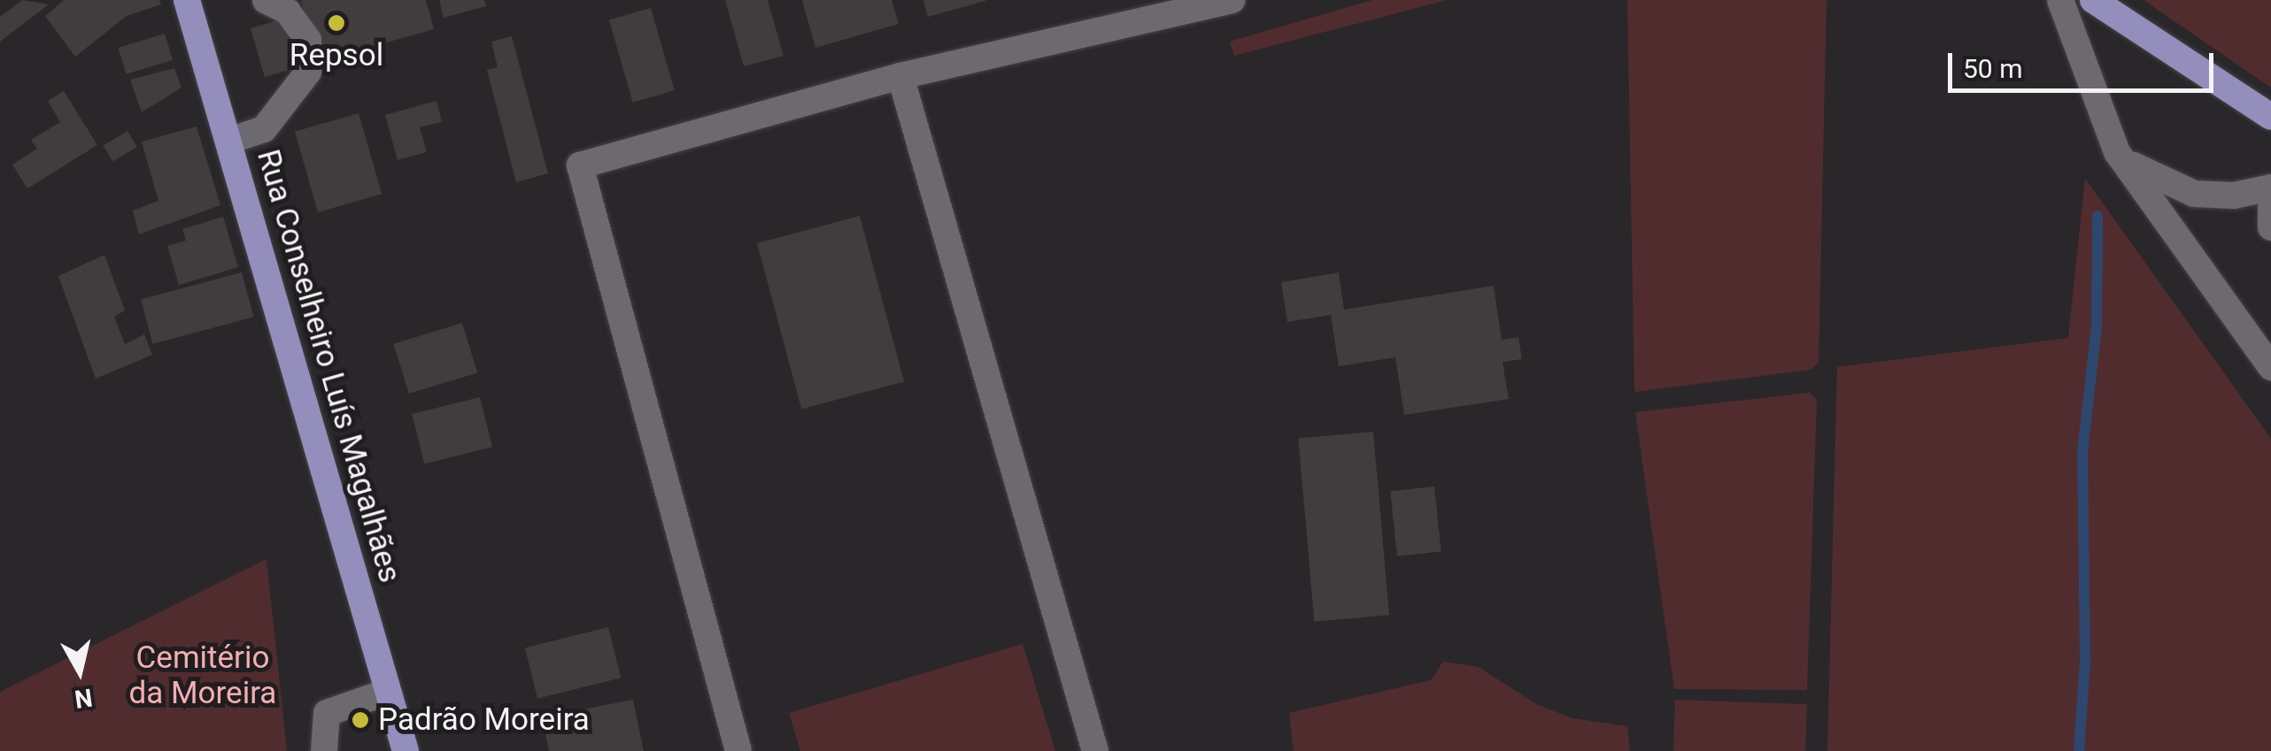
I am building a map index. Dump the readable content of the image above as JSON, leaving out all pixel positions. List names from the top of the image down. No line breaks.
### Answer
{"streets":{"main road":["Rua Conselheiro Luís Magalhães"]},"parks":["Cemitério da Moreira"],"places":["Repsol","Padrão Moreira"],"scale_bar":"50 m","north":"bottom"}
